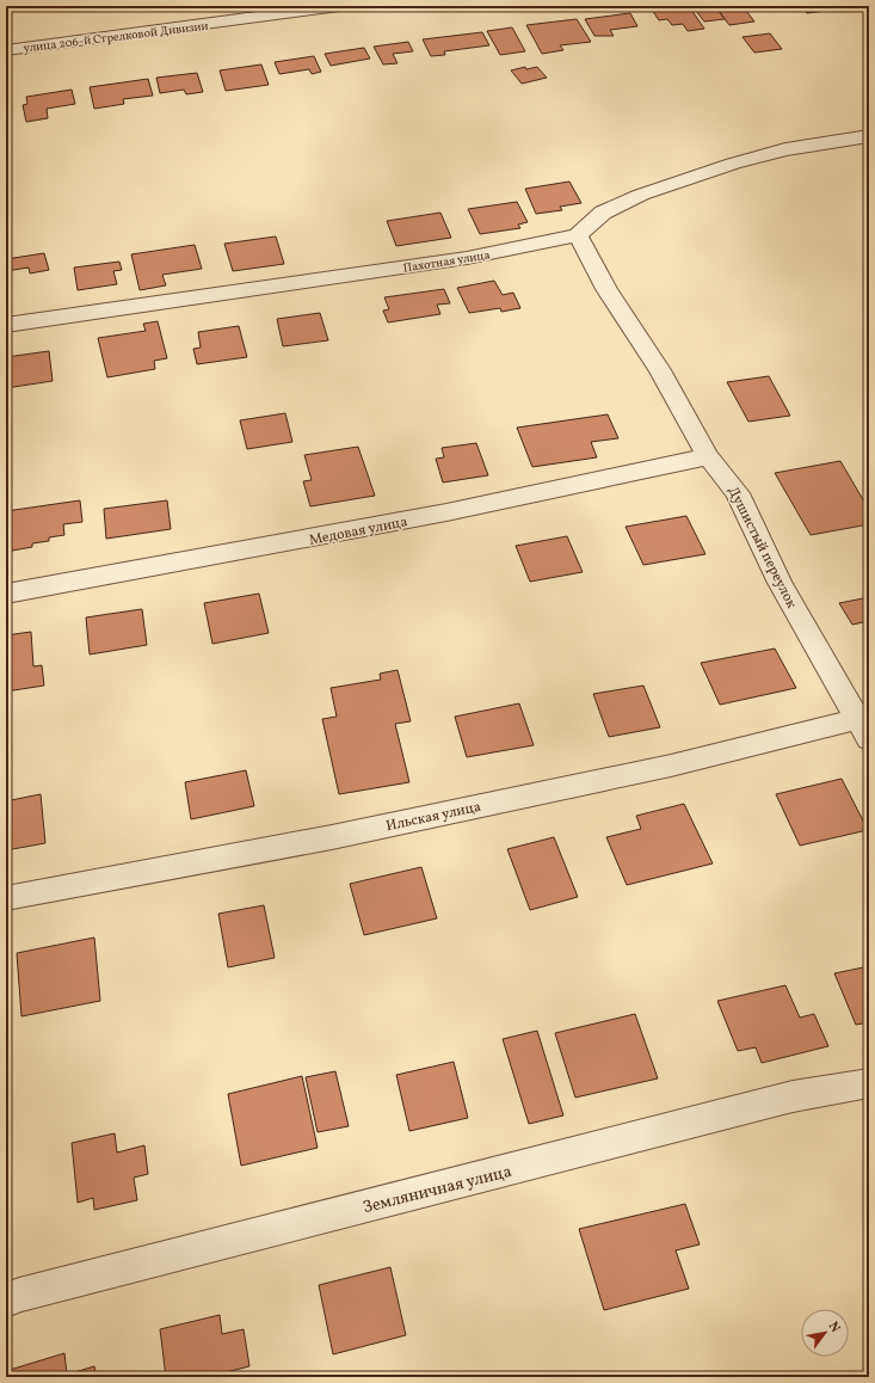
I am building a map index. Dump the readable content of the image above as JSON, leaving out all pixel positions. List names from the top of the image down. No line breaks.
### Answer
{"streets":{"street":["улица 206-й Стрелковой Дивизии","Пахотная улица","Медовая улица","Душистый переулок","Ильская улица","Земляничная улица"]},"crossings":[["Пахотная улица","Душистый переулок"],["Медовая улица","Душистый переулок"],["Душистый переулок","Ильская улица"]],"north":"top right"}
